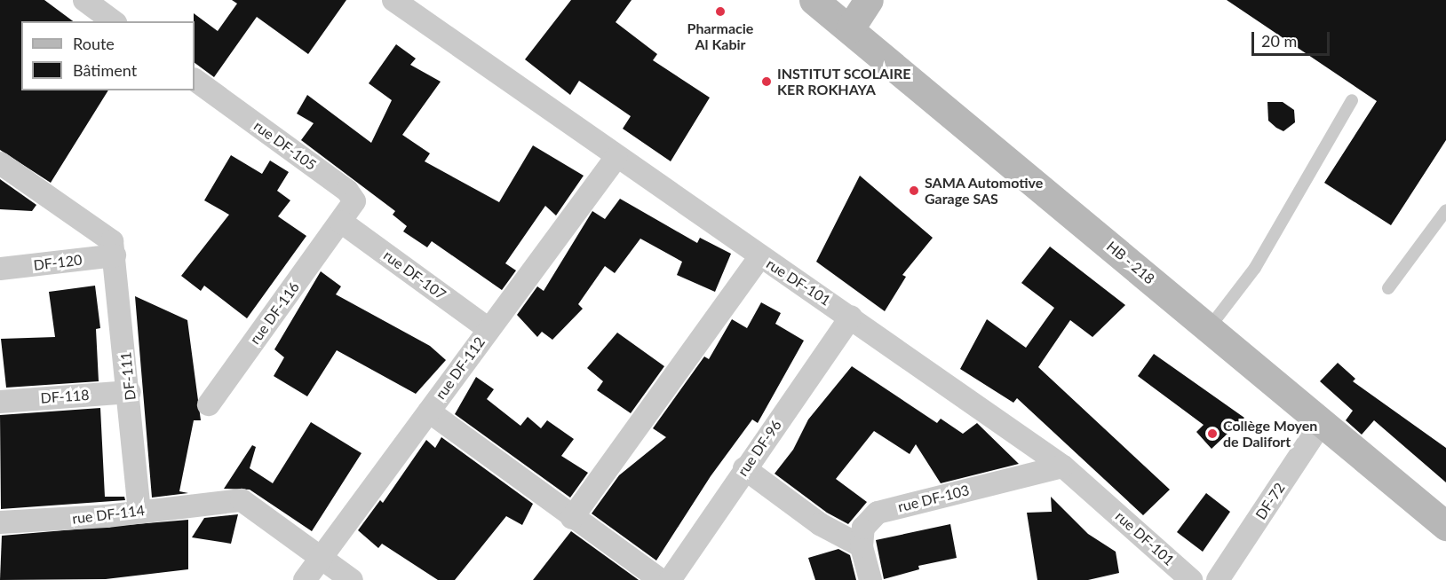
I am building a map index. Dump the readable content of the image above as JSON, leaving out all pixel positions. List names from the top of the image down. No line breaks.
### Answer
{"streets":{"main road":["HB - 218"],"street":["rue DF-105","DF-120","rue DF-107","rue DF-101","rue DF-116","rue DF-112","DF-111","DF-118","rue DF-96","rue DF-103","DF-72","rue DF-114"]},"crossings":[["rue DF-105","rue DF-107"],["rue DF-105","rue DF-116"],["DF-120","DF-111"],["HB - 218","DF-72"],["rue DF-107","rue DF-116"],["rue DF-107","rue DF-112"],["rue DF-101","rue DF-112"],["rue DF-101","rue DF-96"],["rue DF-101","rue DF-103"],["rue DF-112","rue DF-114"],["DF-111","DF-118"],["DF-111","rue DF-114"]],"places":["Pharmacie Al Kabir","INSTITUT SCOLAIRE KER ROKHAYA","SAMA Automotive Garage SAS","Collège Moyen de Dalifort"],"legend":["Route","Bâtiment"],"scale_bar":"20 m"}
